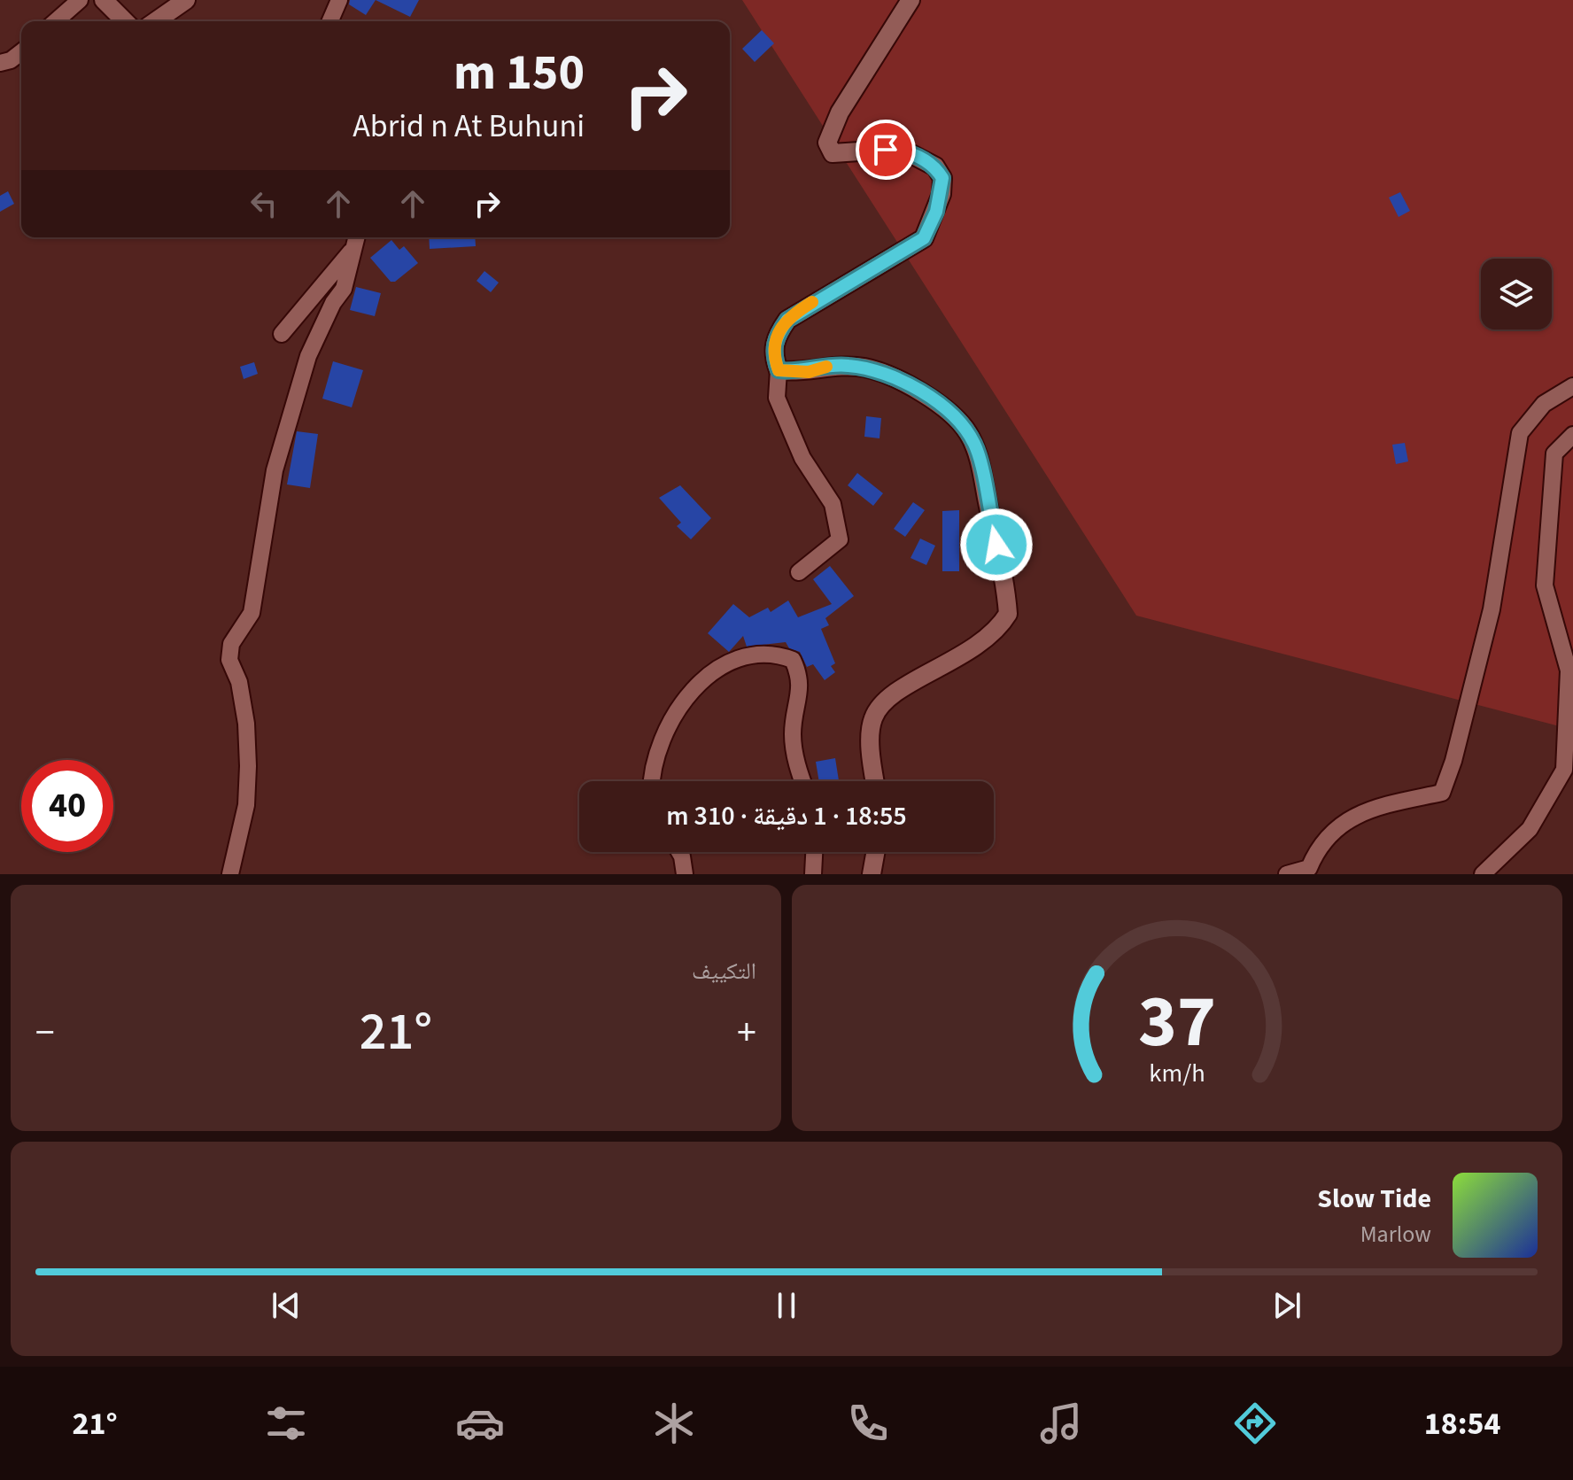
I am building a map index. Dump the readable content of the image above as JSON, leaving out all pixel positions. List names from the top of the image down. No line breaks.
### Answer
{"page":{"turn":["150 m","Abrid n At Buhuni"],"limit":"40","trip":"18:55 · 1 دقيقة · 310 m","tile":"التكييف","heat":["−","21°","+"],"song":["Slow Tide","Marlow"],"tabs":["18:54","21°"],"gauge":["37","km/h"]}}
